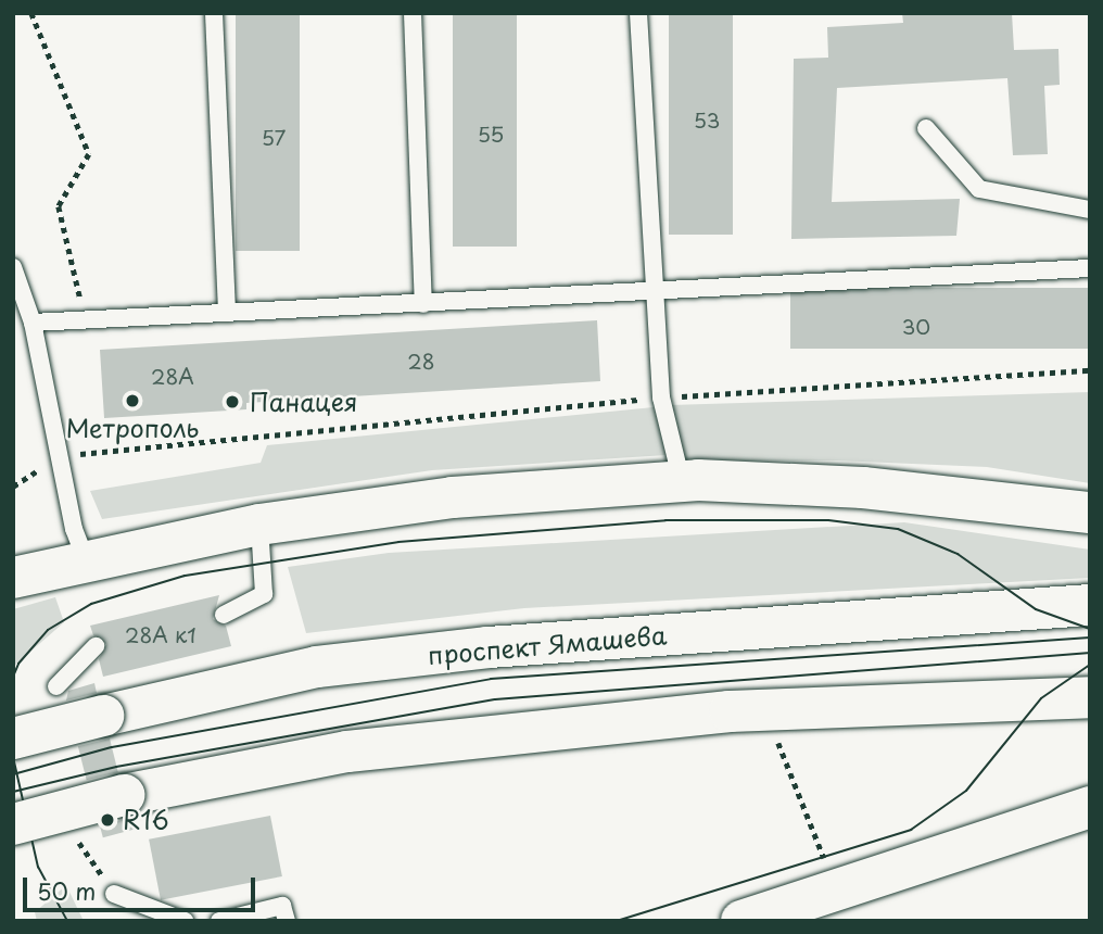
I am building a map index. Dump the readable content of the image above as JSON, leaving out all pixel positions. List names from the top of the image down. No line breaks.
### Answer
{"streets":{"main road":["проспект Ямашева"]},"places":["Метрополь","Панацея","R16"],"house_numbers":["53","55","57","30","28","28А","28А к1"],"scale_bar":"50 m"}
